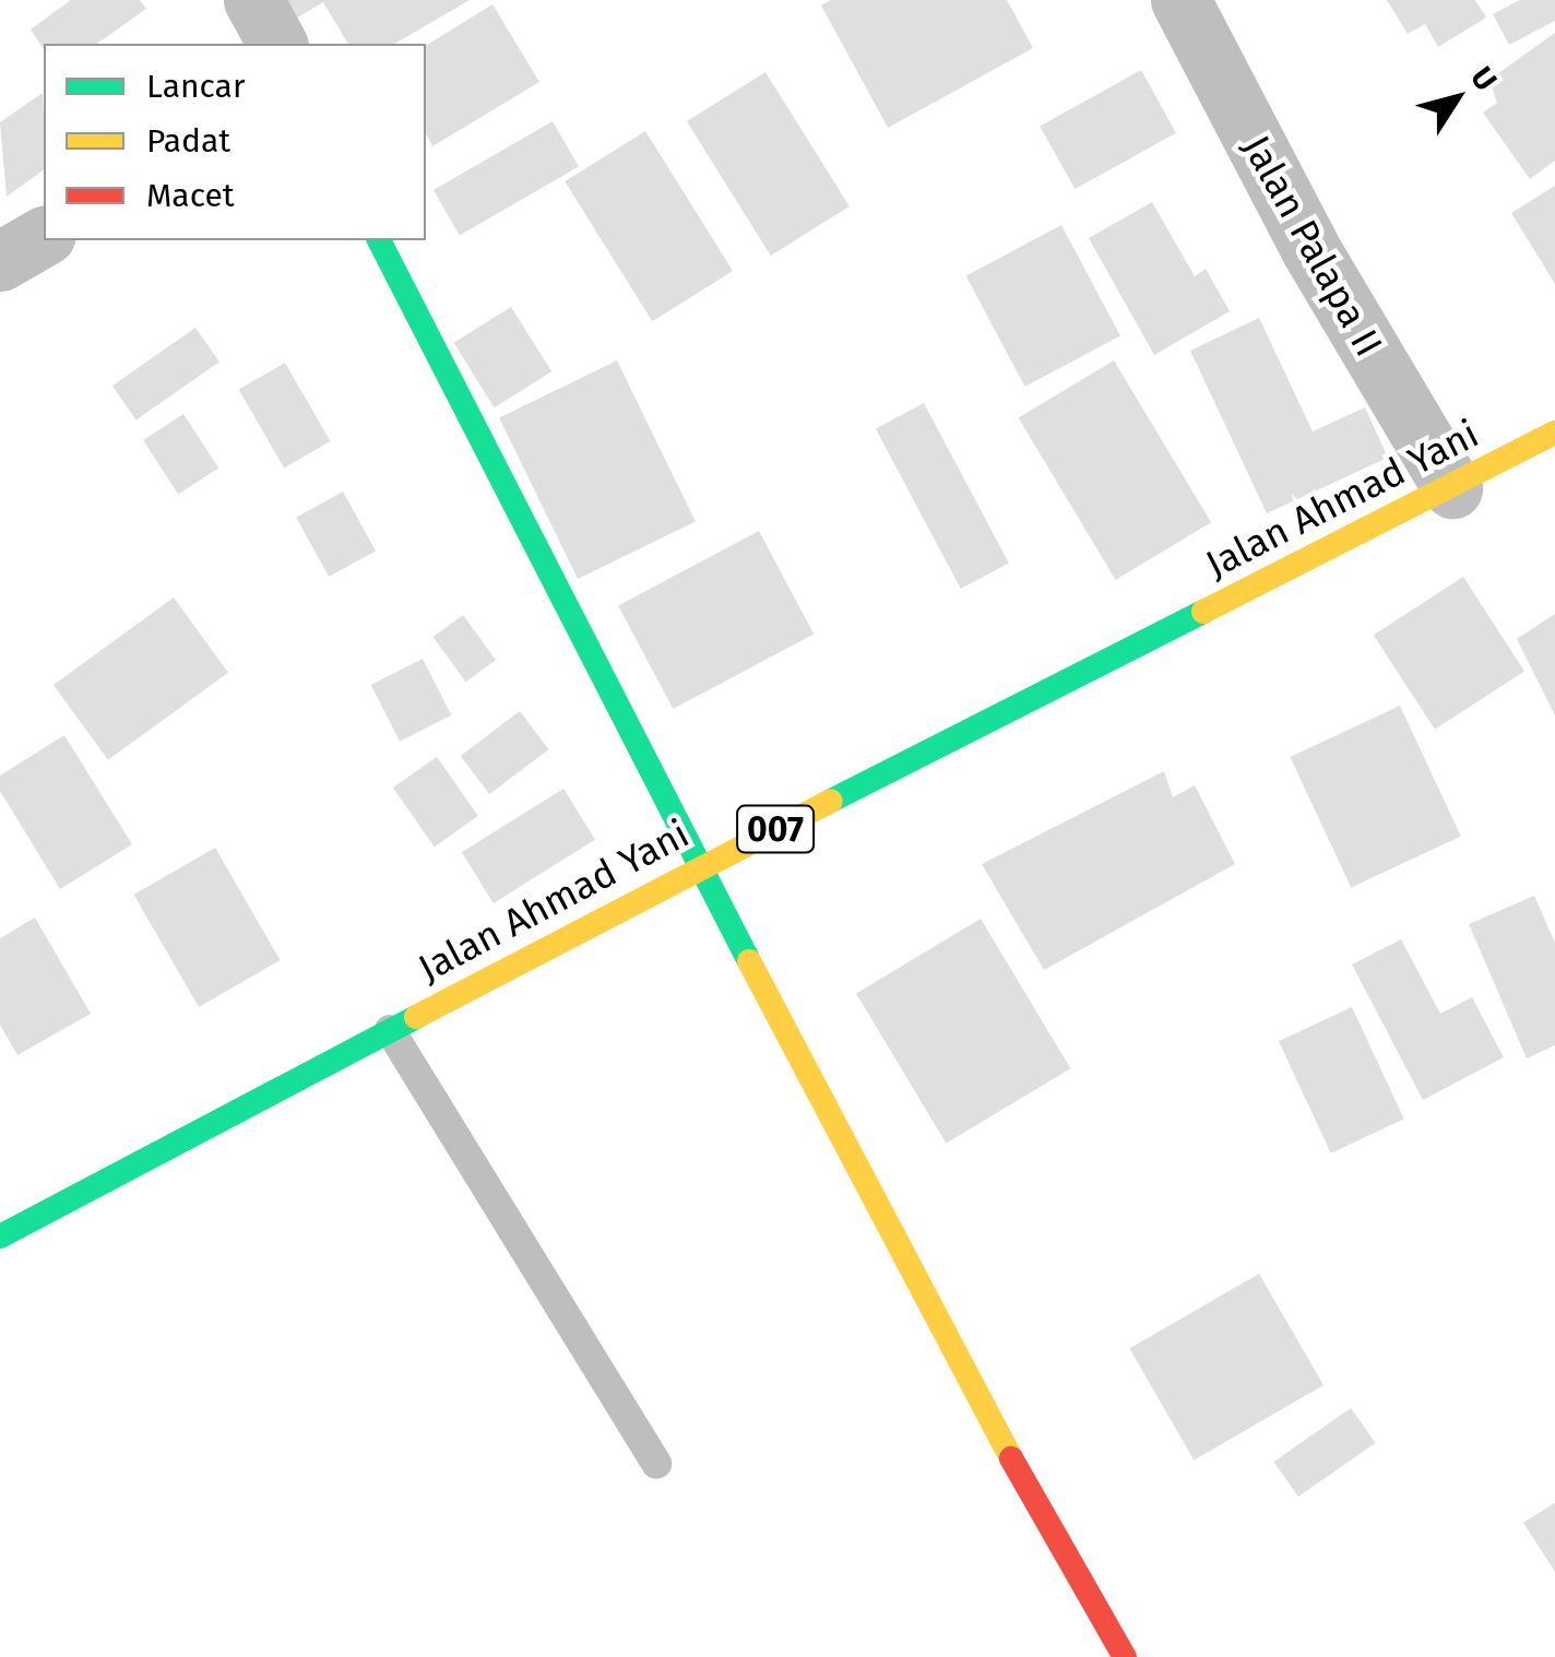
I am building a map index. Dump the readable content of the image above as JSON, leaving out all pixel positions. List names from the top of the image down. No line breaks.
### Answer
{"streets":{"main road":["Jalan Ahmad Yani","007"],"street":["Jalan Palapa II"]},"crossings":[["Jalan Palapa II","Jalan Ahmad Yani"]],"legend":["Lancar","Padat","Macet"],"north":"top right"}
